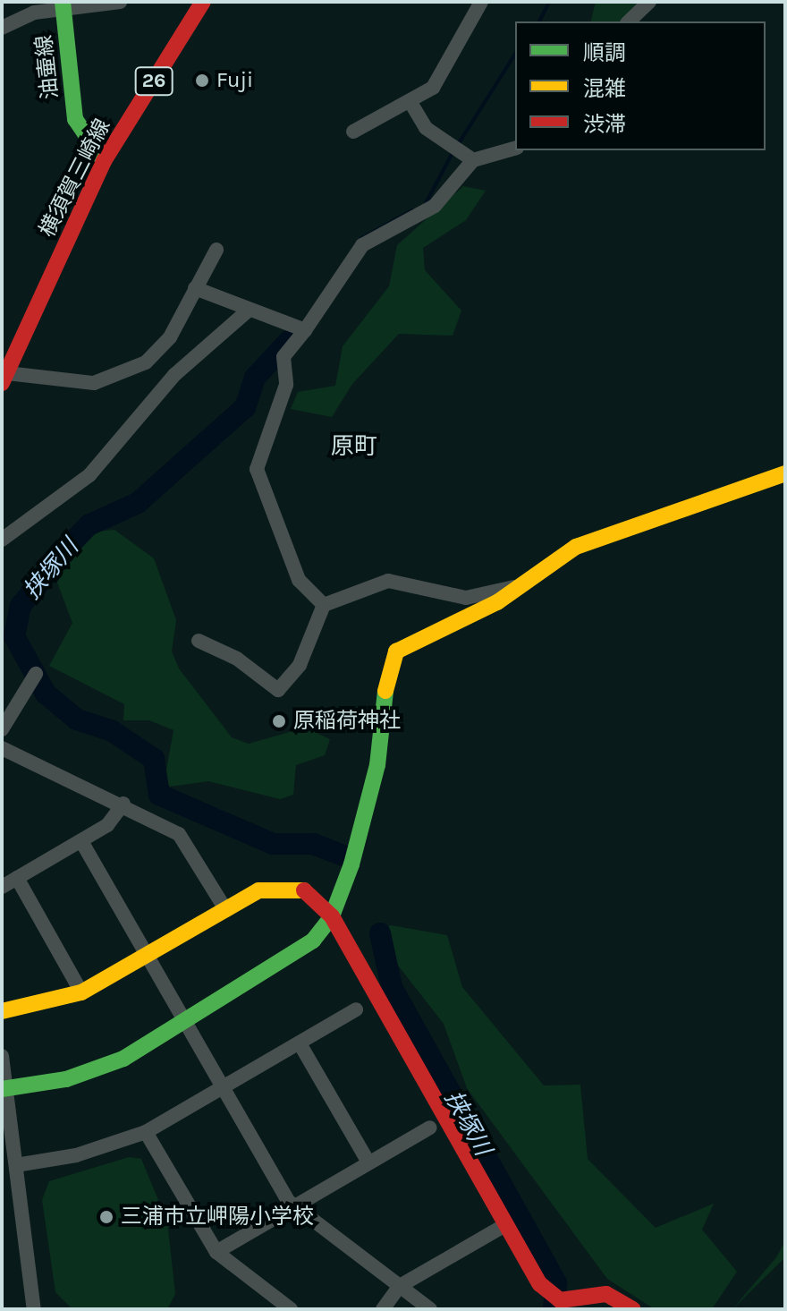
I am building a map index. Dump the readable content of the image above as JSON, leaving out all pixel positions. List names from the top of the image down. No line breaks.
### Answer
{"streets":{"street":["油壷線","26","横須賀三崎線"]},"crossings":[["油壷線","横須賀三崎線"]],"districts":["原町"],"water":["挟塚川"],"places":["Fuji","原稲荷神社","三浦市立岬陽小学校"],"legend":["順調","混雑","渋滞"]}
